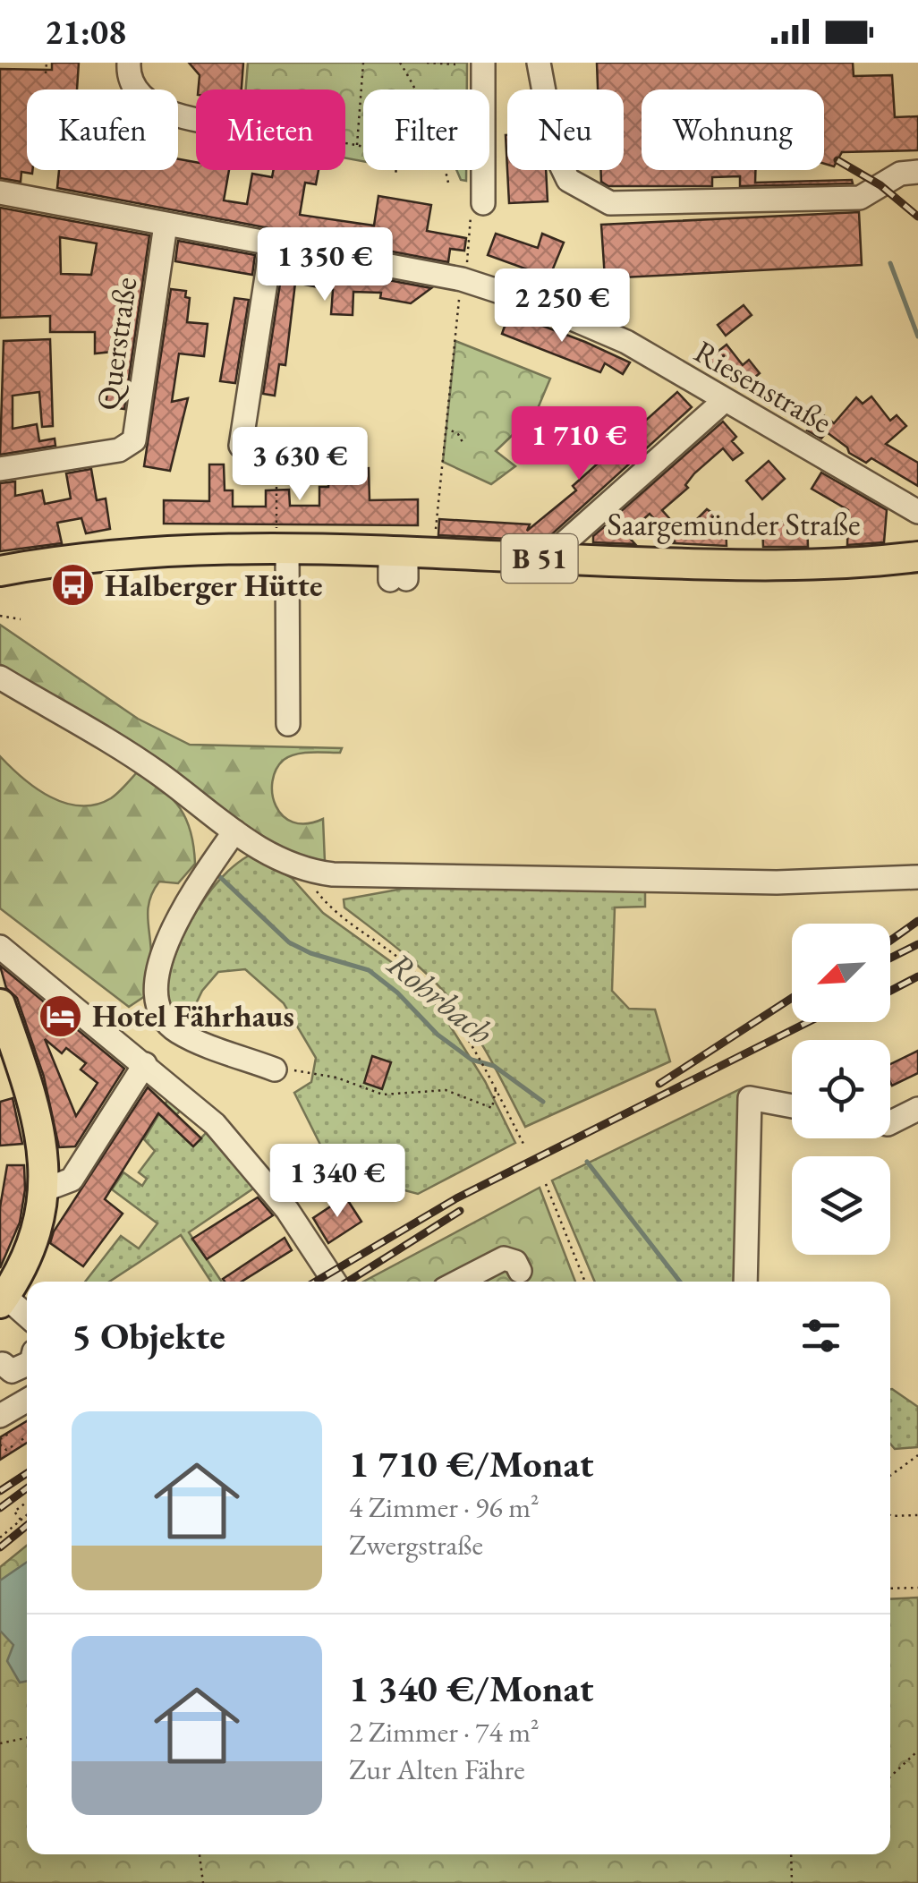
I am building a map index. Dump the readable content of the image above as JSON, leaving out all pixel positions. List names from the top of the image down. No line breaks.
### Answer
{"streets":{"main road":["Saargemünder Straße","B 51"],"street":["Querstraße","Riesenstraße"]},"crossings":[["Querstraße","Riesenstraße"]],"water":["Rohrbach"],"places":{"bus stop":["Halberger Hütte"],"hotel":["Hotel Fährhaus"]},"north":"bottom left","page":{"status":"21:08","chip":["Kaufen","Mieten","Filter","Neu","Wohnung"],"price":["1 350 €","2 250 €","1 710 €","3 630 €","1 340 €"],"heading":"5 Objekte","list":[{"name":"1 710 €/Monat","note":"4 Zimmer · 96 m² · Zwergstraße"},{"name":"1 340 €/Monat","note":"2 Zimmer · 74 m² · Zur Alten Fähre"}]}}
